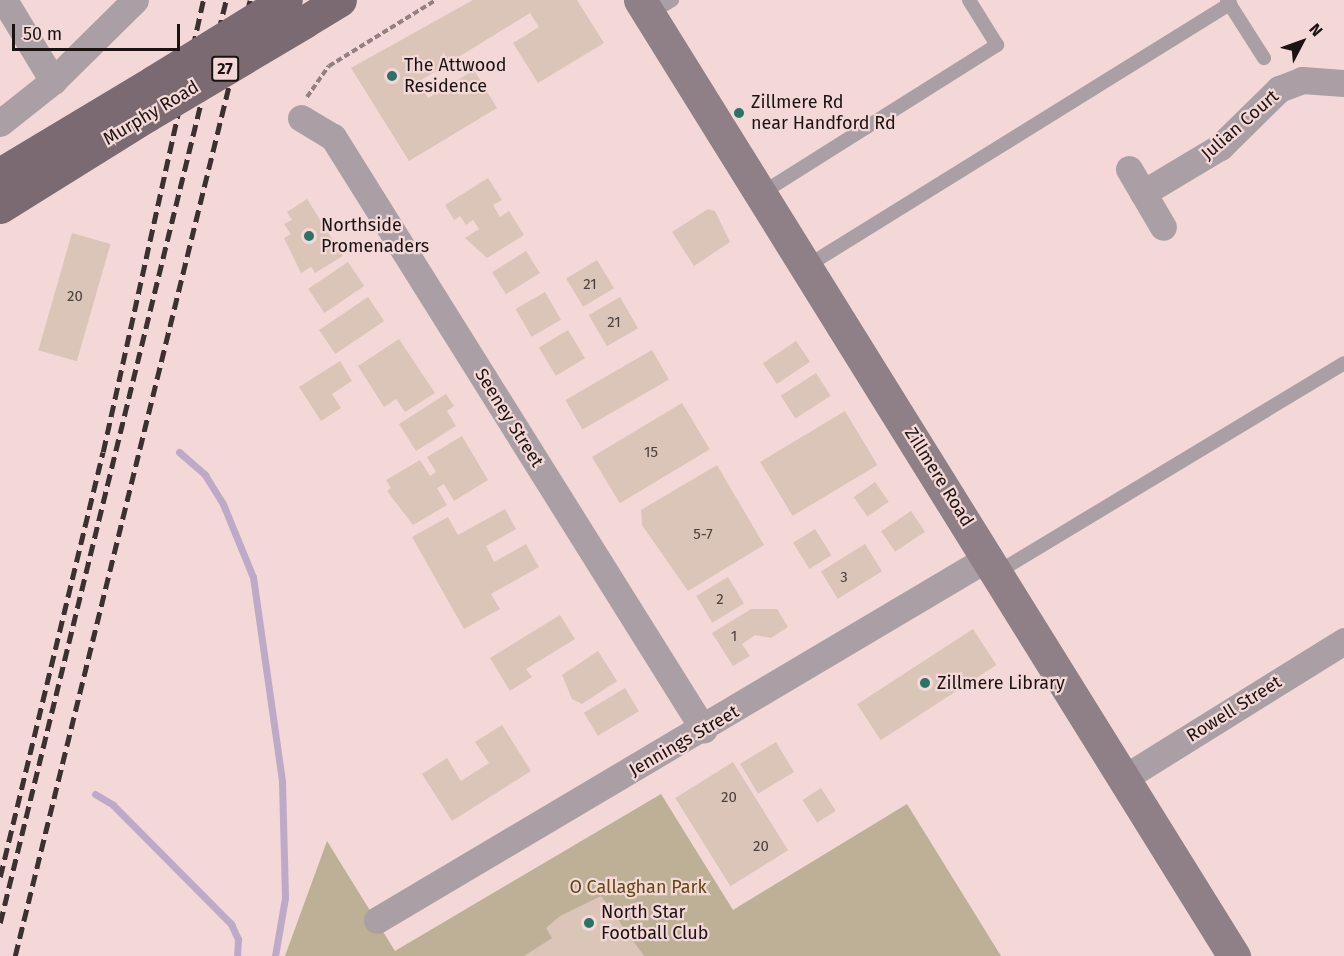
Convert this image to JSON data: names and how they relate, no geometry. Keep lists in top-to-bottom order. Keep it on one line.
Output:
{"streets":{"main road":["27","Murphy Road","Zillmere Road"],"street":["Julian Court","Seeney Street","Rowell Street","Jennings Street"]},"crossings":[["27","Murphy Road"],["Seeney Street","Jennings Street"],["Zillmere Road","Rowell Street"],["Zillmere Road","Jennings Street"]],"parks":["O Callaghan Park"],"places":["The Attwood Residence","Zillmere Rd near Handford Rd","Northside Promenaders","Zillmere Library","North Star Football Club"],"house_numbers":["21","20","21","15","5-7","3","2","1","20","20"],"scale_bar":"50 m","north":"top right"}
